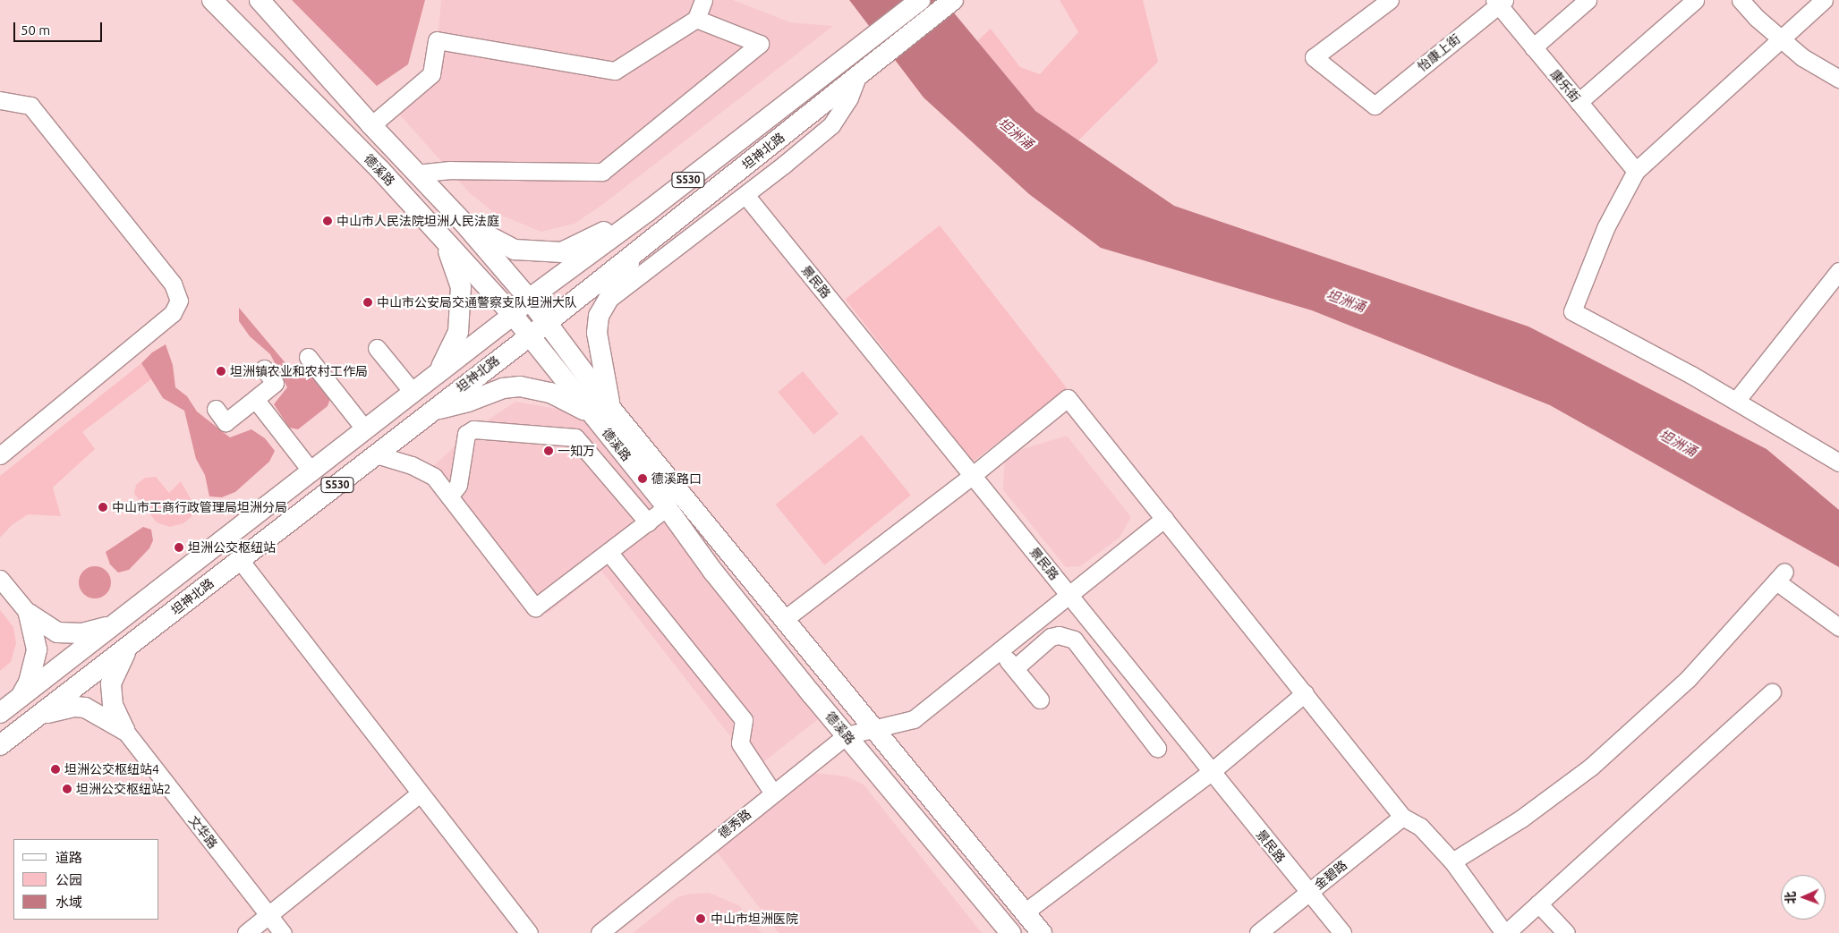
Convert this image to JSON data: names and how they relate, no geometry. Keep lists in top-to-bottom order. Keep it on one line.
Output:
{"streets":{"main road":["坦神北路","德溪路","S530"],"street":["怡康上街","康乐街","景民路","德秀路","文华路","金碧路"]},"crossings":[["怡康上街","康乐街"],["坦神北路","德溪路"],["德溪路","德秀路"],["景民路","德秀路"],["景民路","金碧路"]],"water":["坦洲涌"],"places":["中山市人民法院坦洲人民法庭","中山市公安局交通警察支队坦洲大队","坦洲镇农业和农村工作局","一知万","德溪路口","中山市工商行政管理局坦洲分局","坦洲公交枢纽站","坦洲公交枢纽站4","坦洲公交枢纽站2","中山市坦洲医院"],"legend":["道路","公园","水域"],"scale_bar":"50 m","north":"left"}
